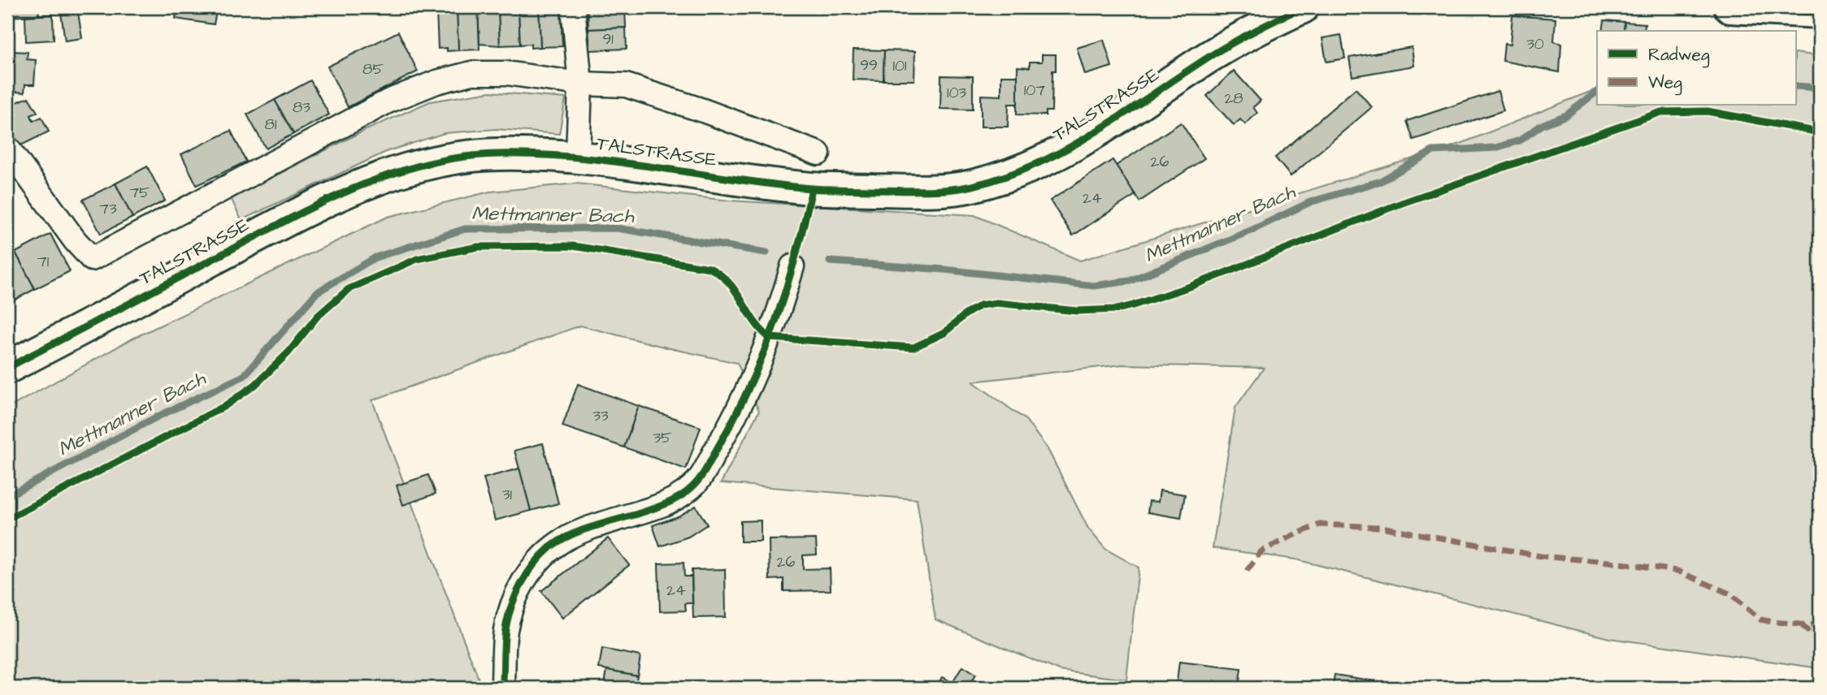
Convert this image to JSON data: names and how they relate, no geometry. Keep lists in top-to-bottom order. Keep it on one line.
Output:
{"streets":{"main road":["TALSTRASSE"]},"water":["Mettmanner Bach"],"house_numbers":["91","30","99","101","85","107","103","28","83","81","26","75","24","73","71","33","35","31","26","24"],"legend":["Radweg","Weg"]}
